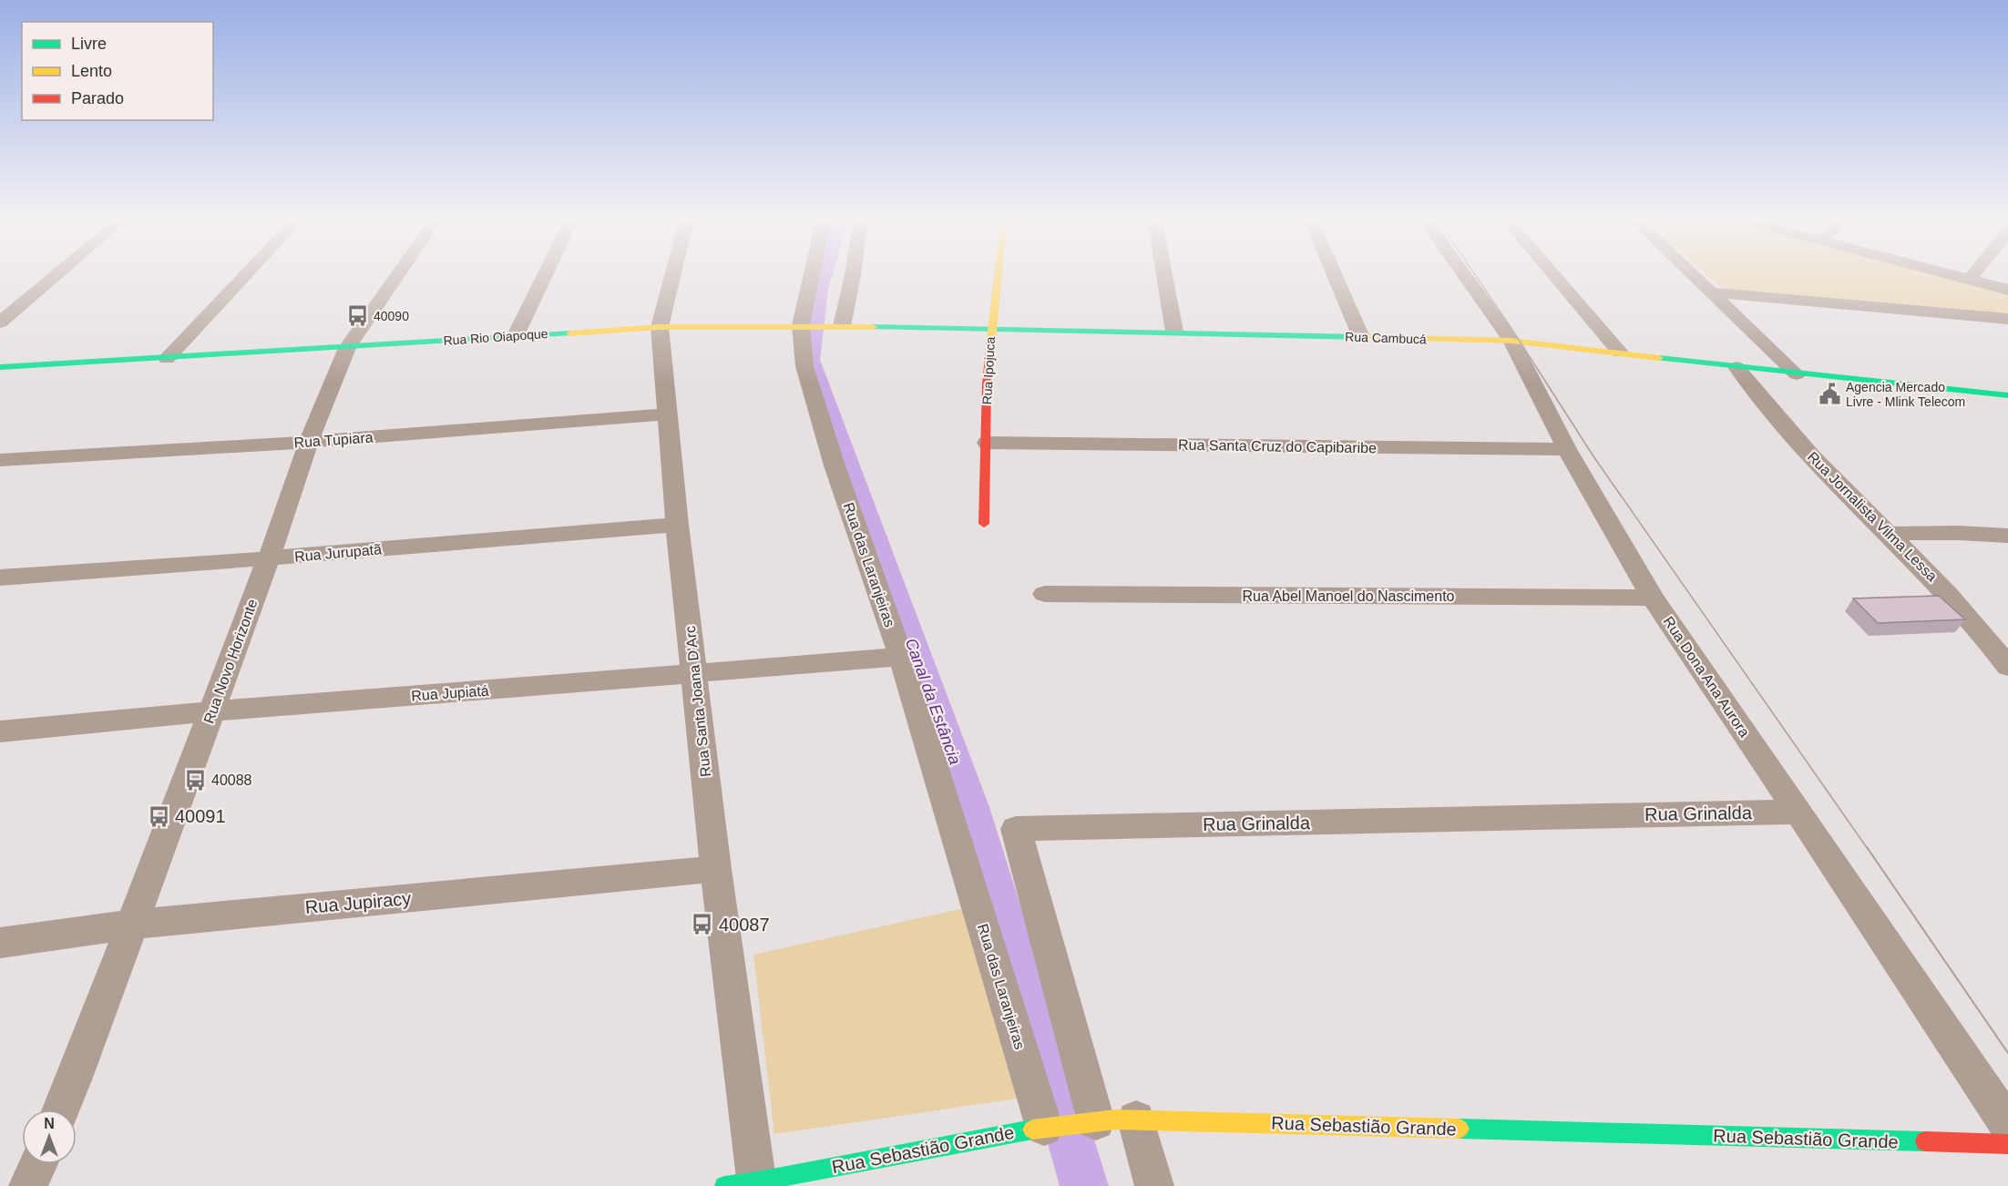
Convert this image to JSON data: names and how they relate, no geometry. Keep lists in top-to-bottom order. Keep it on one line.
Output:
{"streets":{"street":["Rua Rio Oiapoque","Rua Cambucá","Rua Ipojuca","Rua Tupiara","Rua Santa Cruz do Capibaribe","Rua Jornalista Vilma Lessa","Rua Jurupatã","Rua das Laranjeiras","Rua Abel Manoel do Nascimento","Rua Novo Horizonte","Rua Dona Ana Aurora","Rua Jupiatá","Rua Santa Joana D'Arc","Rua Grinalda","Rua Jupiracy","Rua Sebastião Grande"]},"crossings":[["Rua Rio Oiapoque","Rua Cambucá"],["Rua Rio Oiapoque","Rua Ipojuca"],["Rua Rio Oiapoque","Rua das Laranjeiras"],["Rua Rio Oiapoque","Rua Novo Horizonte"],["Rua Rio Oiapoque","Rua Santa Joana D'Arc"],["Rua Cambucá","Rua Ipojuca"],["Rua Cambucá","Rua Jornalista Vilma Lessa"],["Rua Cambucá","Rua Dona Ana Aurora"],["Rua Ipojuca","Rua Santa Cruz do Capibaribe"],["Rua Tupiara","Rua Novo Horizonte"],["Rua Tupiara","Rua Santa Joana D'Arc"],["Rua Santa Cruz do Capibaribe","Rua Dona Ana Aurora"],["Rua Jurupatã","Rua Novo Horizonte"],["Rua Jurupatã","Rua Santa Joana D'Arc"],["Rua das Laranjeiras","Rua Jupiatá"],["Rua das Laranjeiras","Rua Sebastião Grande"],["Rua Abel Manoel do Nascimento","Rua Dona Ana Aurora"],["Rua Novo Horizonte","Rua Jupiatá"],["Rua Novo Horizonte","Rua Jupiracy"],["Rua Dona Ana Aurora","Rua Grinalda"],["Rua Jupiatá","Rua Santa Joana D'Arc"],["Rua Santa Joana D'Arc","Rua Jupiracy"],["Rua Santa Joana D'Arc","Rua Sebastião Grande"],["Rua Grinalda","Rua Sebastião Grande"]],"water":["Canal da Estância"],"places":{"bus stop":["40090","40088","40091","40087"],"public building":["Agencia Mercado Livre - Mlink Telecom"]},"legend":["Livre","Lento","Parado"],"north":"top"}
